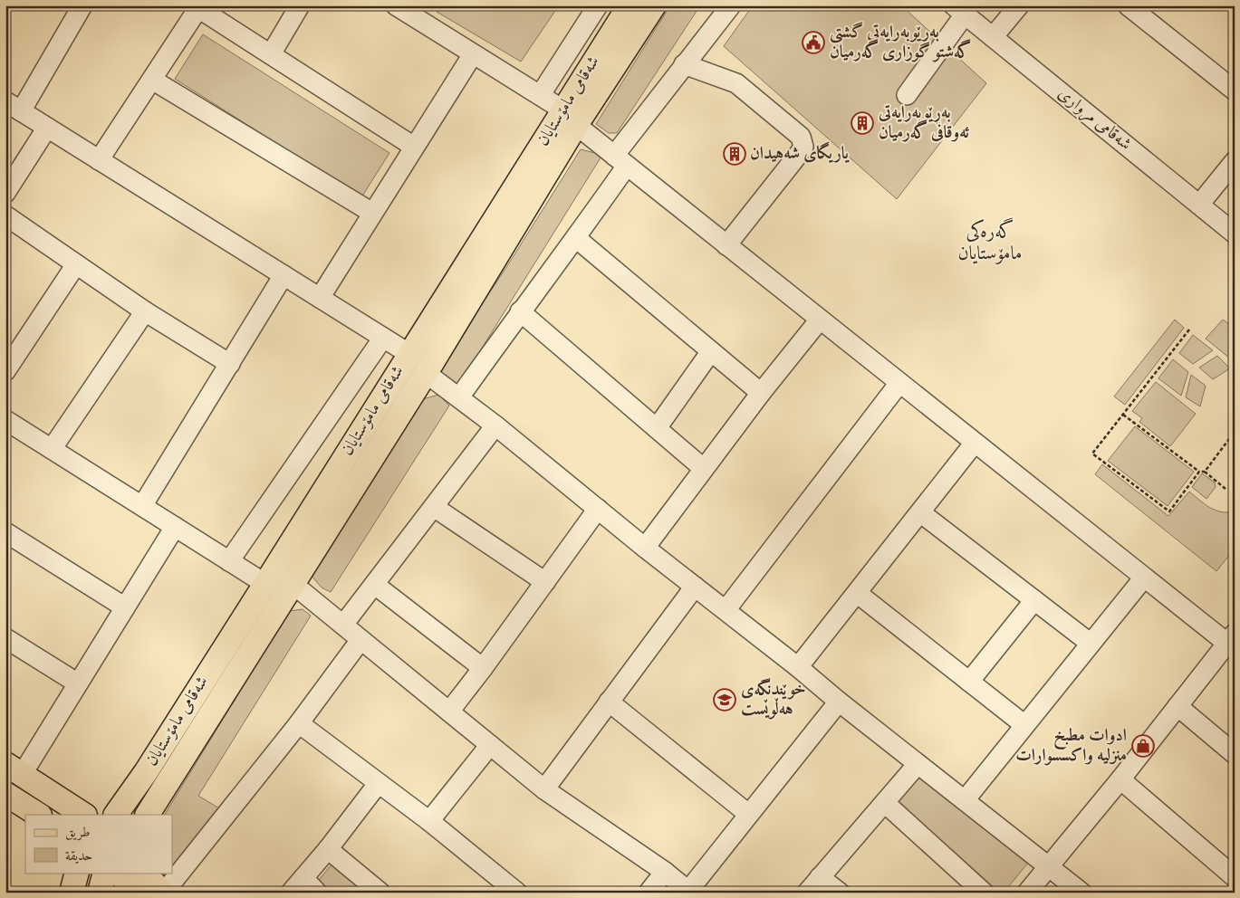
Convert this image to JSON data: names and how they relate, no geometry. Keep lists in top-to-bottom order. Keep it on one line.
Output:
{"streets":{"main road":["شەقامی مامۆستایان"],"street":["شەقامی مرواری"]},"districts":["گەرەکی مامۆستایان"],"places":{"public building":["بەڕێوبەرایەتی گشتی گەشتو گوزاری گەرمیان"],"building":["بەڕێوبەرایەتی ئەوقافی گەرمیان","یاریگای شەهیدان"],"school or university":["خوێندنگەی هەڵوێست"],"shop":["ادوات مطبخ منزليه واكسسوارات"]},"legend":["طريق","حديقة"]}
